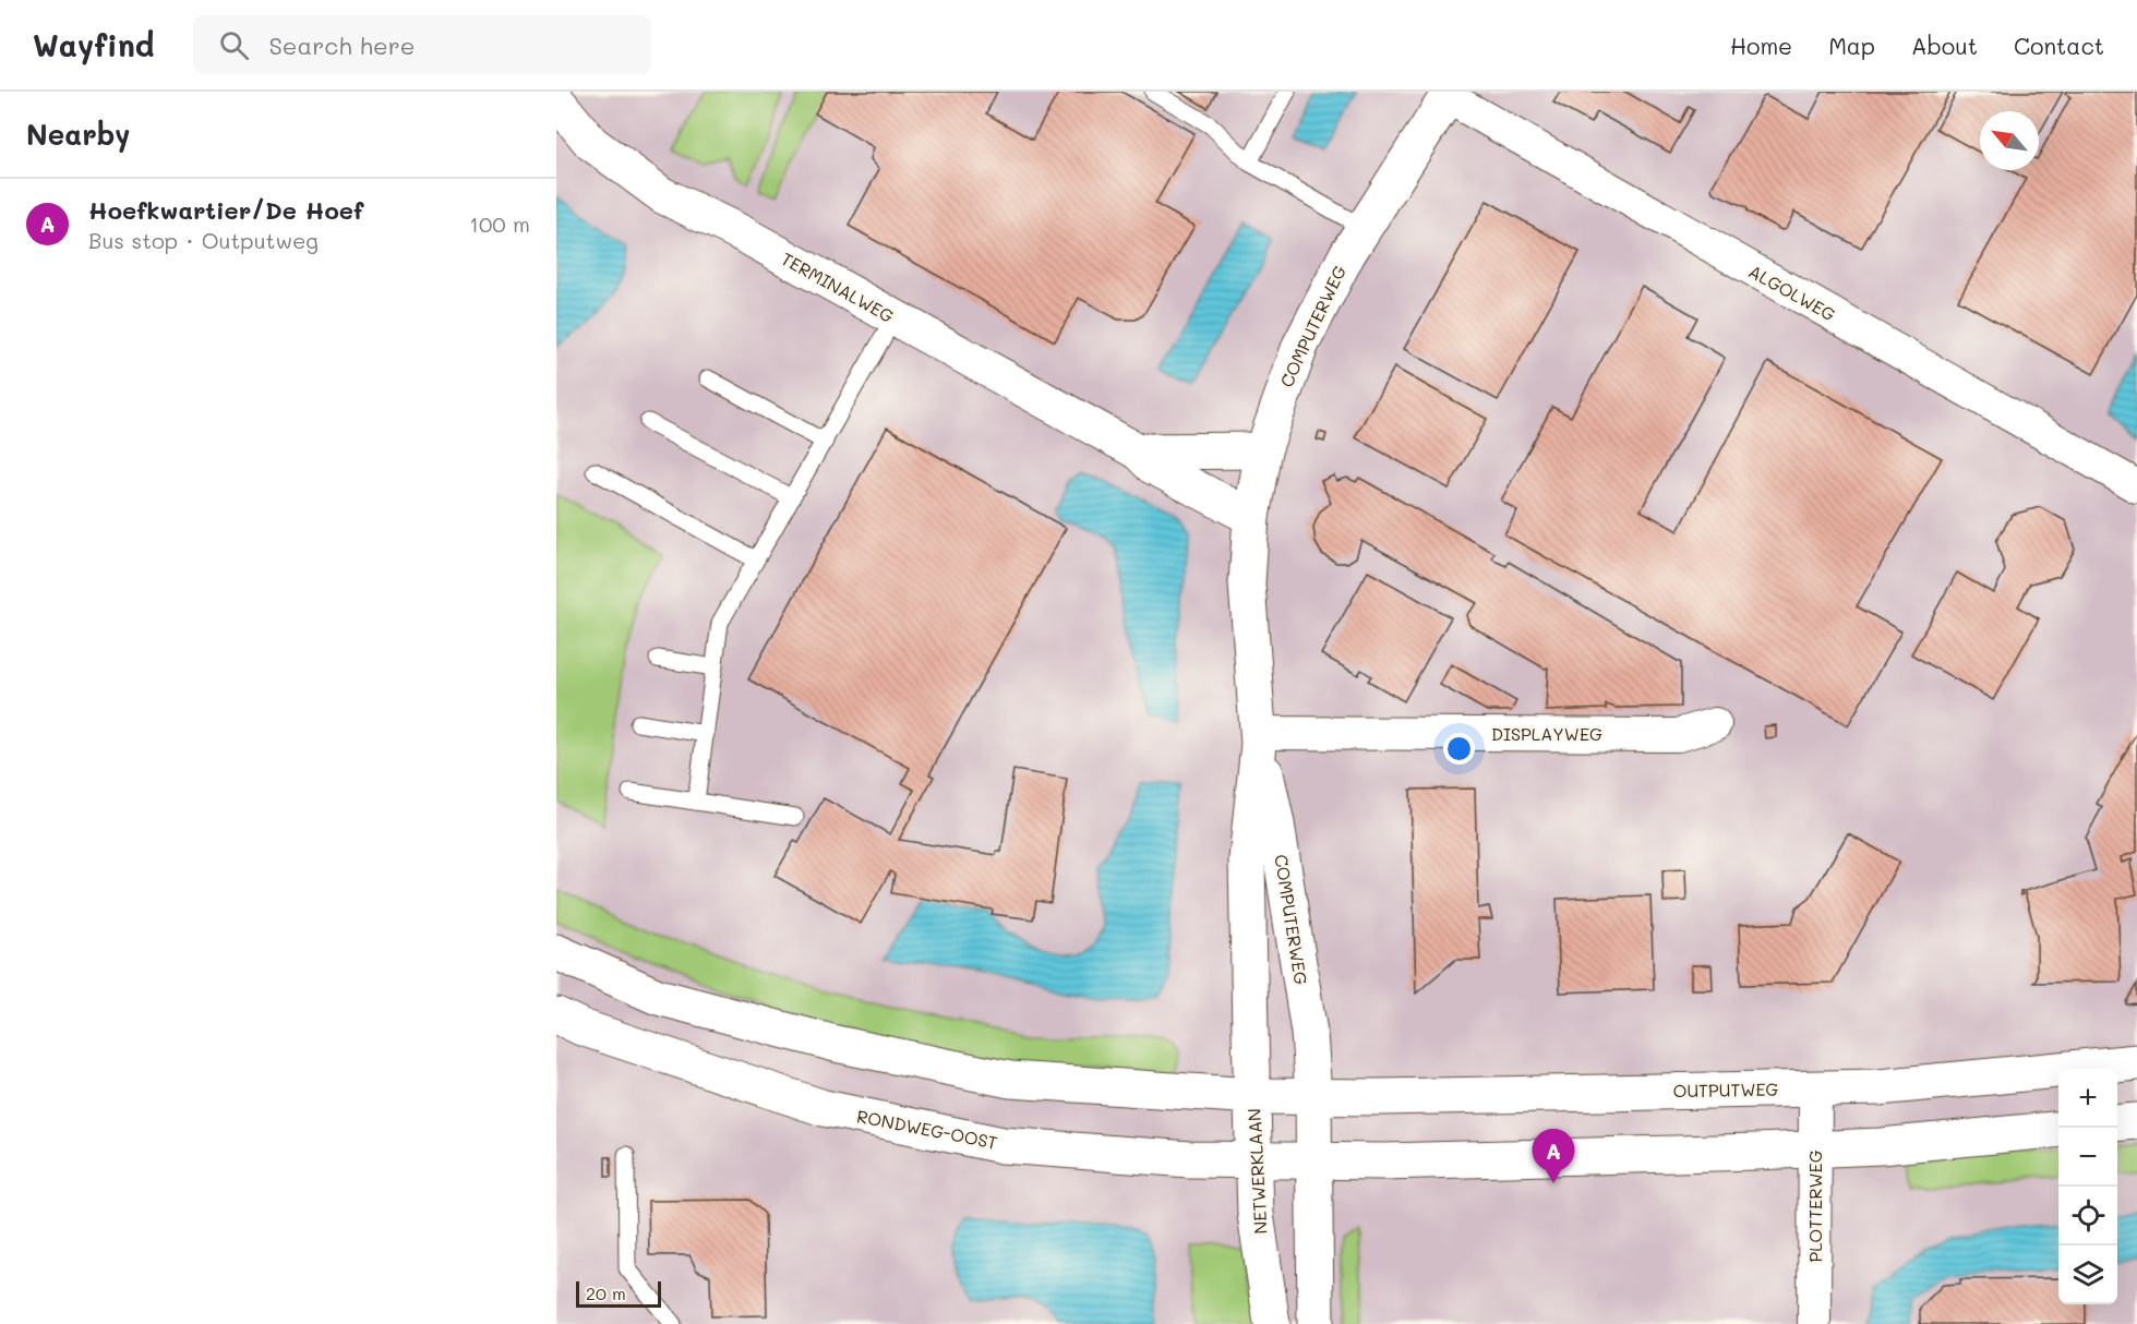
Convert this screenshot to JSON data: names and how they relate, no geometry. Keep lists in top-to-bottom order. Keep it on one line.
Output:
{"streets":{"main road":["TERMINALWEG","COMPUTERWEG","OUTPUTWEG","RONDWEG-OOST","NETWERKLAAN"],"street":["ALGOLWEG","DISPLAYWEG","PLOTTERWEG"]},"crossings":[["TERMINALWEG","COMPUTERWEG"],["ALGOLWEG","COMPUTERWEG"],["COMPUTERWEG","DISPLAYWEG"],["COMPUTERWEG","OUTPUTWEG"],["COMPUTERWEG","NETWERKLAAN"],["OUTPUTWEG","PLOTTERWEG"],["RONDWEG-OOST","NETWERKLAAN"]],"scale_bar":"20 m","north":"top left","page":{"header":"Wayfind","search":"Search here","nav":["Home","Map","About","Contact"],"heading":"Nearby","list":[{"mark":"A","name":"Hoefkwartier/De Hoef","note":"Bus stop · Outputweg","value":"100 m"}],"map_buttons":["+","−"],"pins":"A","scale":"20 m"}}
